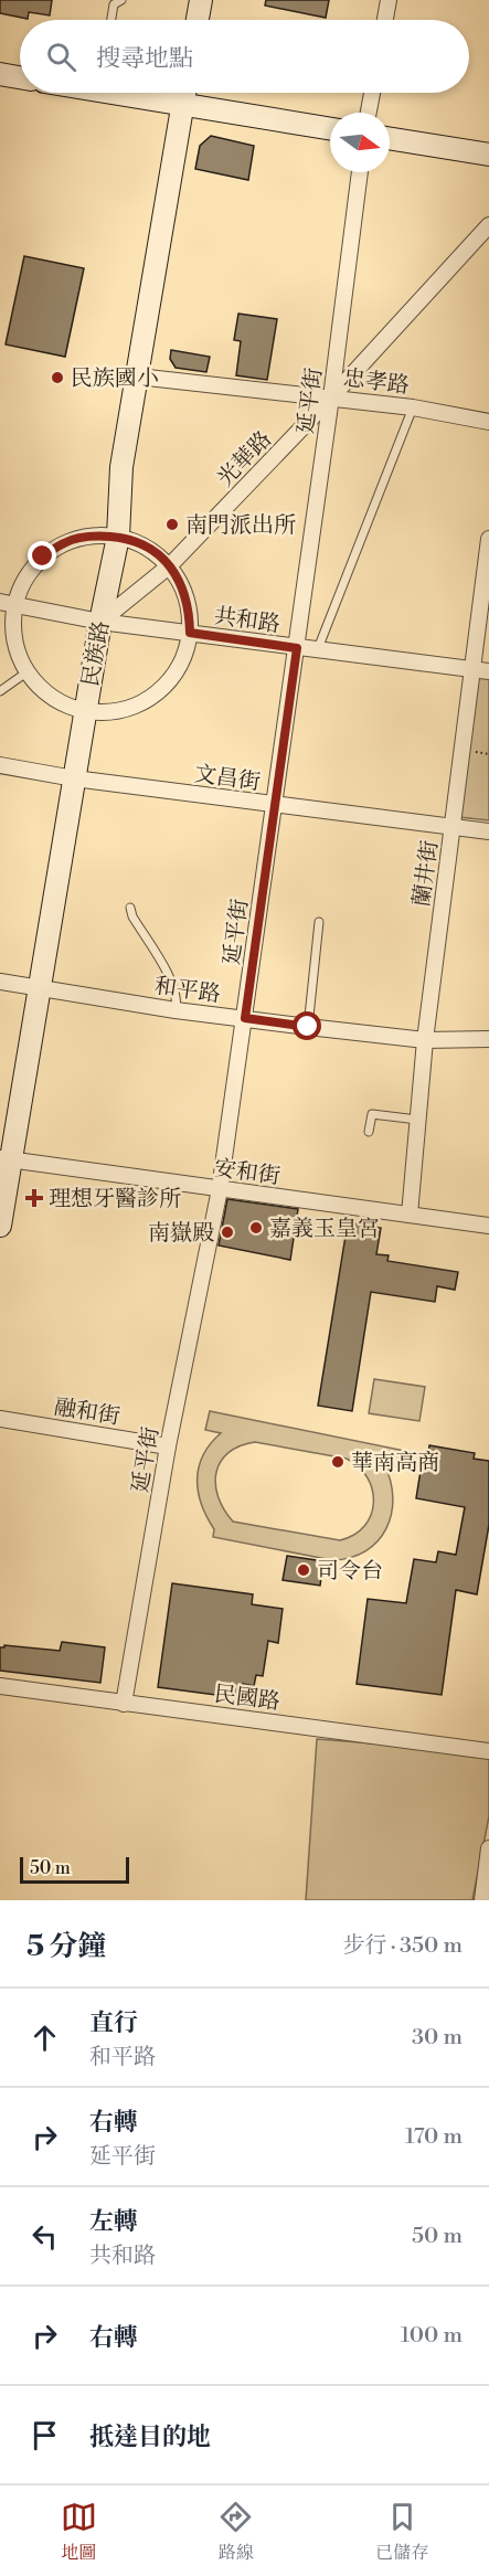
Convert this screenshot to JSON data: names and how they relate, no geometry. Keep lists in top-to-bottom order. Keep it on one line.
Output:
{"streets":{"main road":["民族路"],"street":["忠孝路","延平街","光華路","共和路","文昌街","蘭井街","和平路","安和街","融和街","民國路"]},"crossings":[["忠孝路","延平街"],["忠孝路","光華路"],["忠孝路","民族路"],["延平街","光華路"],["延平街","共和路"],["延平街","文昌街"],["延平街","和平路"],["延平街","安和街"],["延平街","融和街"],["延平街","民國路"],["光華路","共和路"],["光華路","民族路"],["共和路","民族路"],["共和路","蘭井街"],["民族路","文昌街"],["民族路","和平路"],["民族路","安和街"],["文昌街","蘭井街"],["蘭井街","和平路"],["蘭井街","安和街"]],"places":{"other":["民族國小","南門派出所","嘉義玉皇宮","南嶽殿","華南高商","司令台"],"health":["理想牙醫診所"]},"scale_bar":"50 m","north":"right","page":{"search":"搜尋地點","scale":"50 m","heading":["5 分鐘","步行 · 350 m"],"list":[["直行","和平路","30 m"],["右轉","延平街","170 m"],["左轉","共和路","50 m"],["右轉","100 m"],"抵達目的地"],"nav":["地圖","路線","已儲存"]}}
